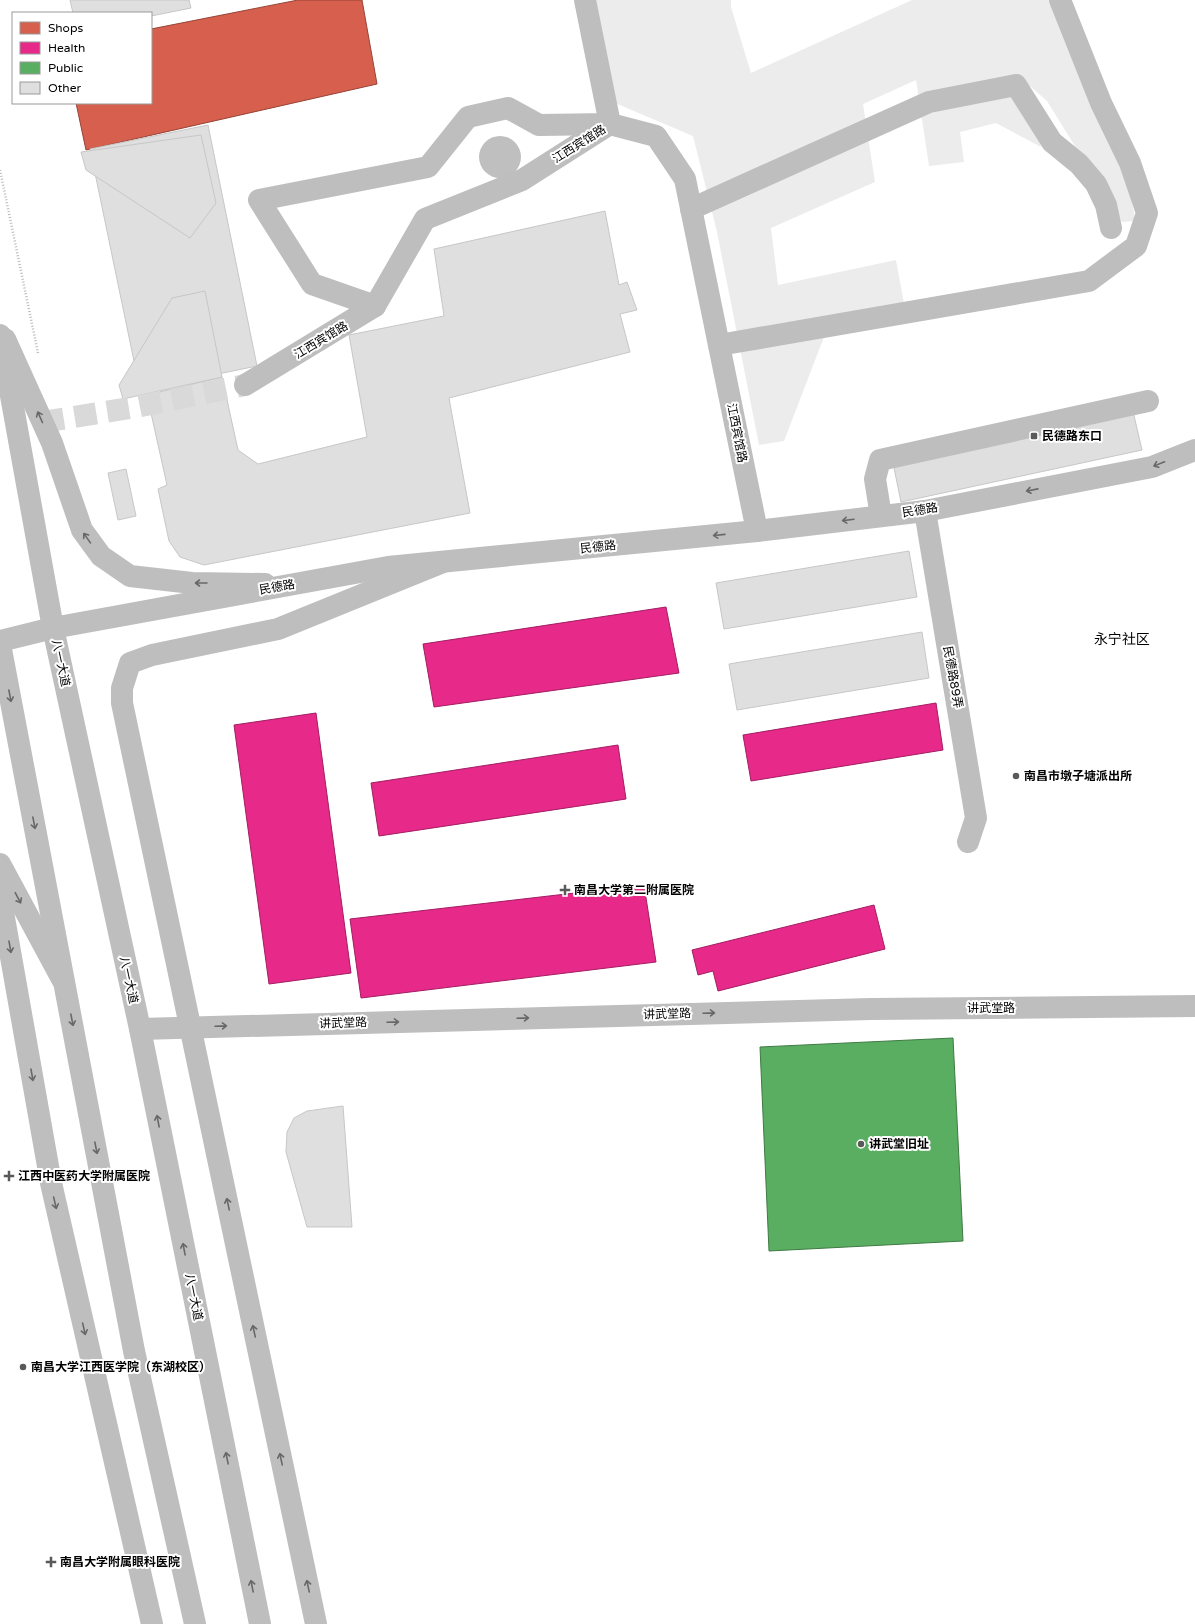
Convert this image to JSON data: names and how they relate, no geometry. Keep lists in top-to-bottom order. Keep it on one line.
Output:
{"streets":{"main road":["江西宾馆路","民德路","八一大道","民德路89弄","讲武堂路"]},"crossings":[["江西宾馆路","民德路"],["民德路","八一大道"],["民德路","民德路89弄"],["八一大道","讲武堂路"]],"one_way":["民德路","讲武堂路"],"districts":["永宁社区"],"places":{"transit":["民德路东口"],"other":["南昌市墩子塘派出所","讲武堂旧址","南昌大学江西医学院（东湖校区）"],"health":["南昌大学第二附属医院","江西中医药大学附属医院","南昌大学附属眼科医院"]},"legend":["Shops","Health","Public","Other"]}
